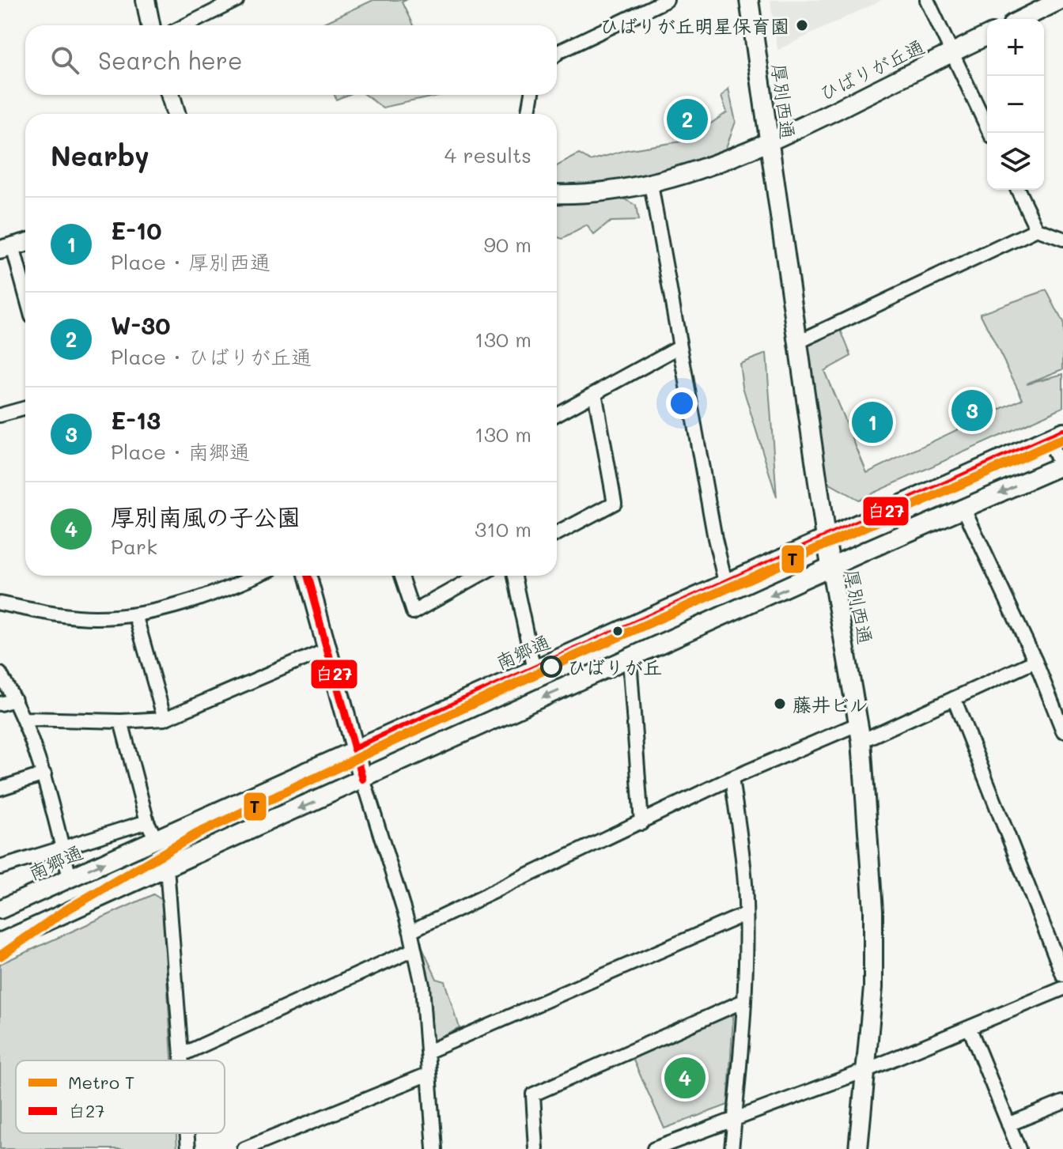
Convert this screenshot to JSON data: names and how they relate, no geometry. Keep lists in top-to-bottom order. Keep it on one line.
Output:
{"streets":{"street":["ひばりが丘通","厚別西通","南郷通"]},"crossings":[["ひばりが丘通","厚別西通"],["厚別西通","南郷通"]],"places":["ひばりが丘明星保育園","ひばりが丘","藤井ビル"],"lines":["transit line 白27","metro line T"],"legend":["Metro T","白27"],"page":{"map_buttons":["+","−"],"search":"Search here","pins":["2","3","1","4"],"heading":["Nearby","4 results"],"list":[{"mark":"1","name":"E-10","note":"Place · 厚別西通","value":"90 m"},{"mark":"2","name":"W-30","note":"Place · ひばりが丘通","value":"130 m"},{"mark":"3","name":"E-13","note":"Place · 南郷通","value":"130 m"},{"mark":"4","name":"厚別南風の子公園","note":"Park","value":"310 m"}]}}
